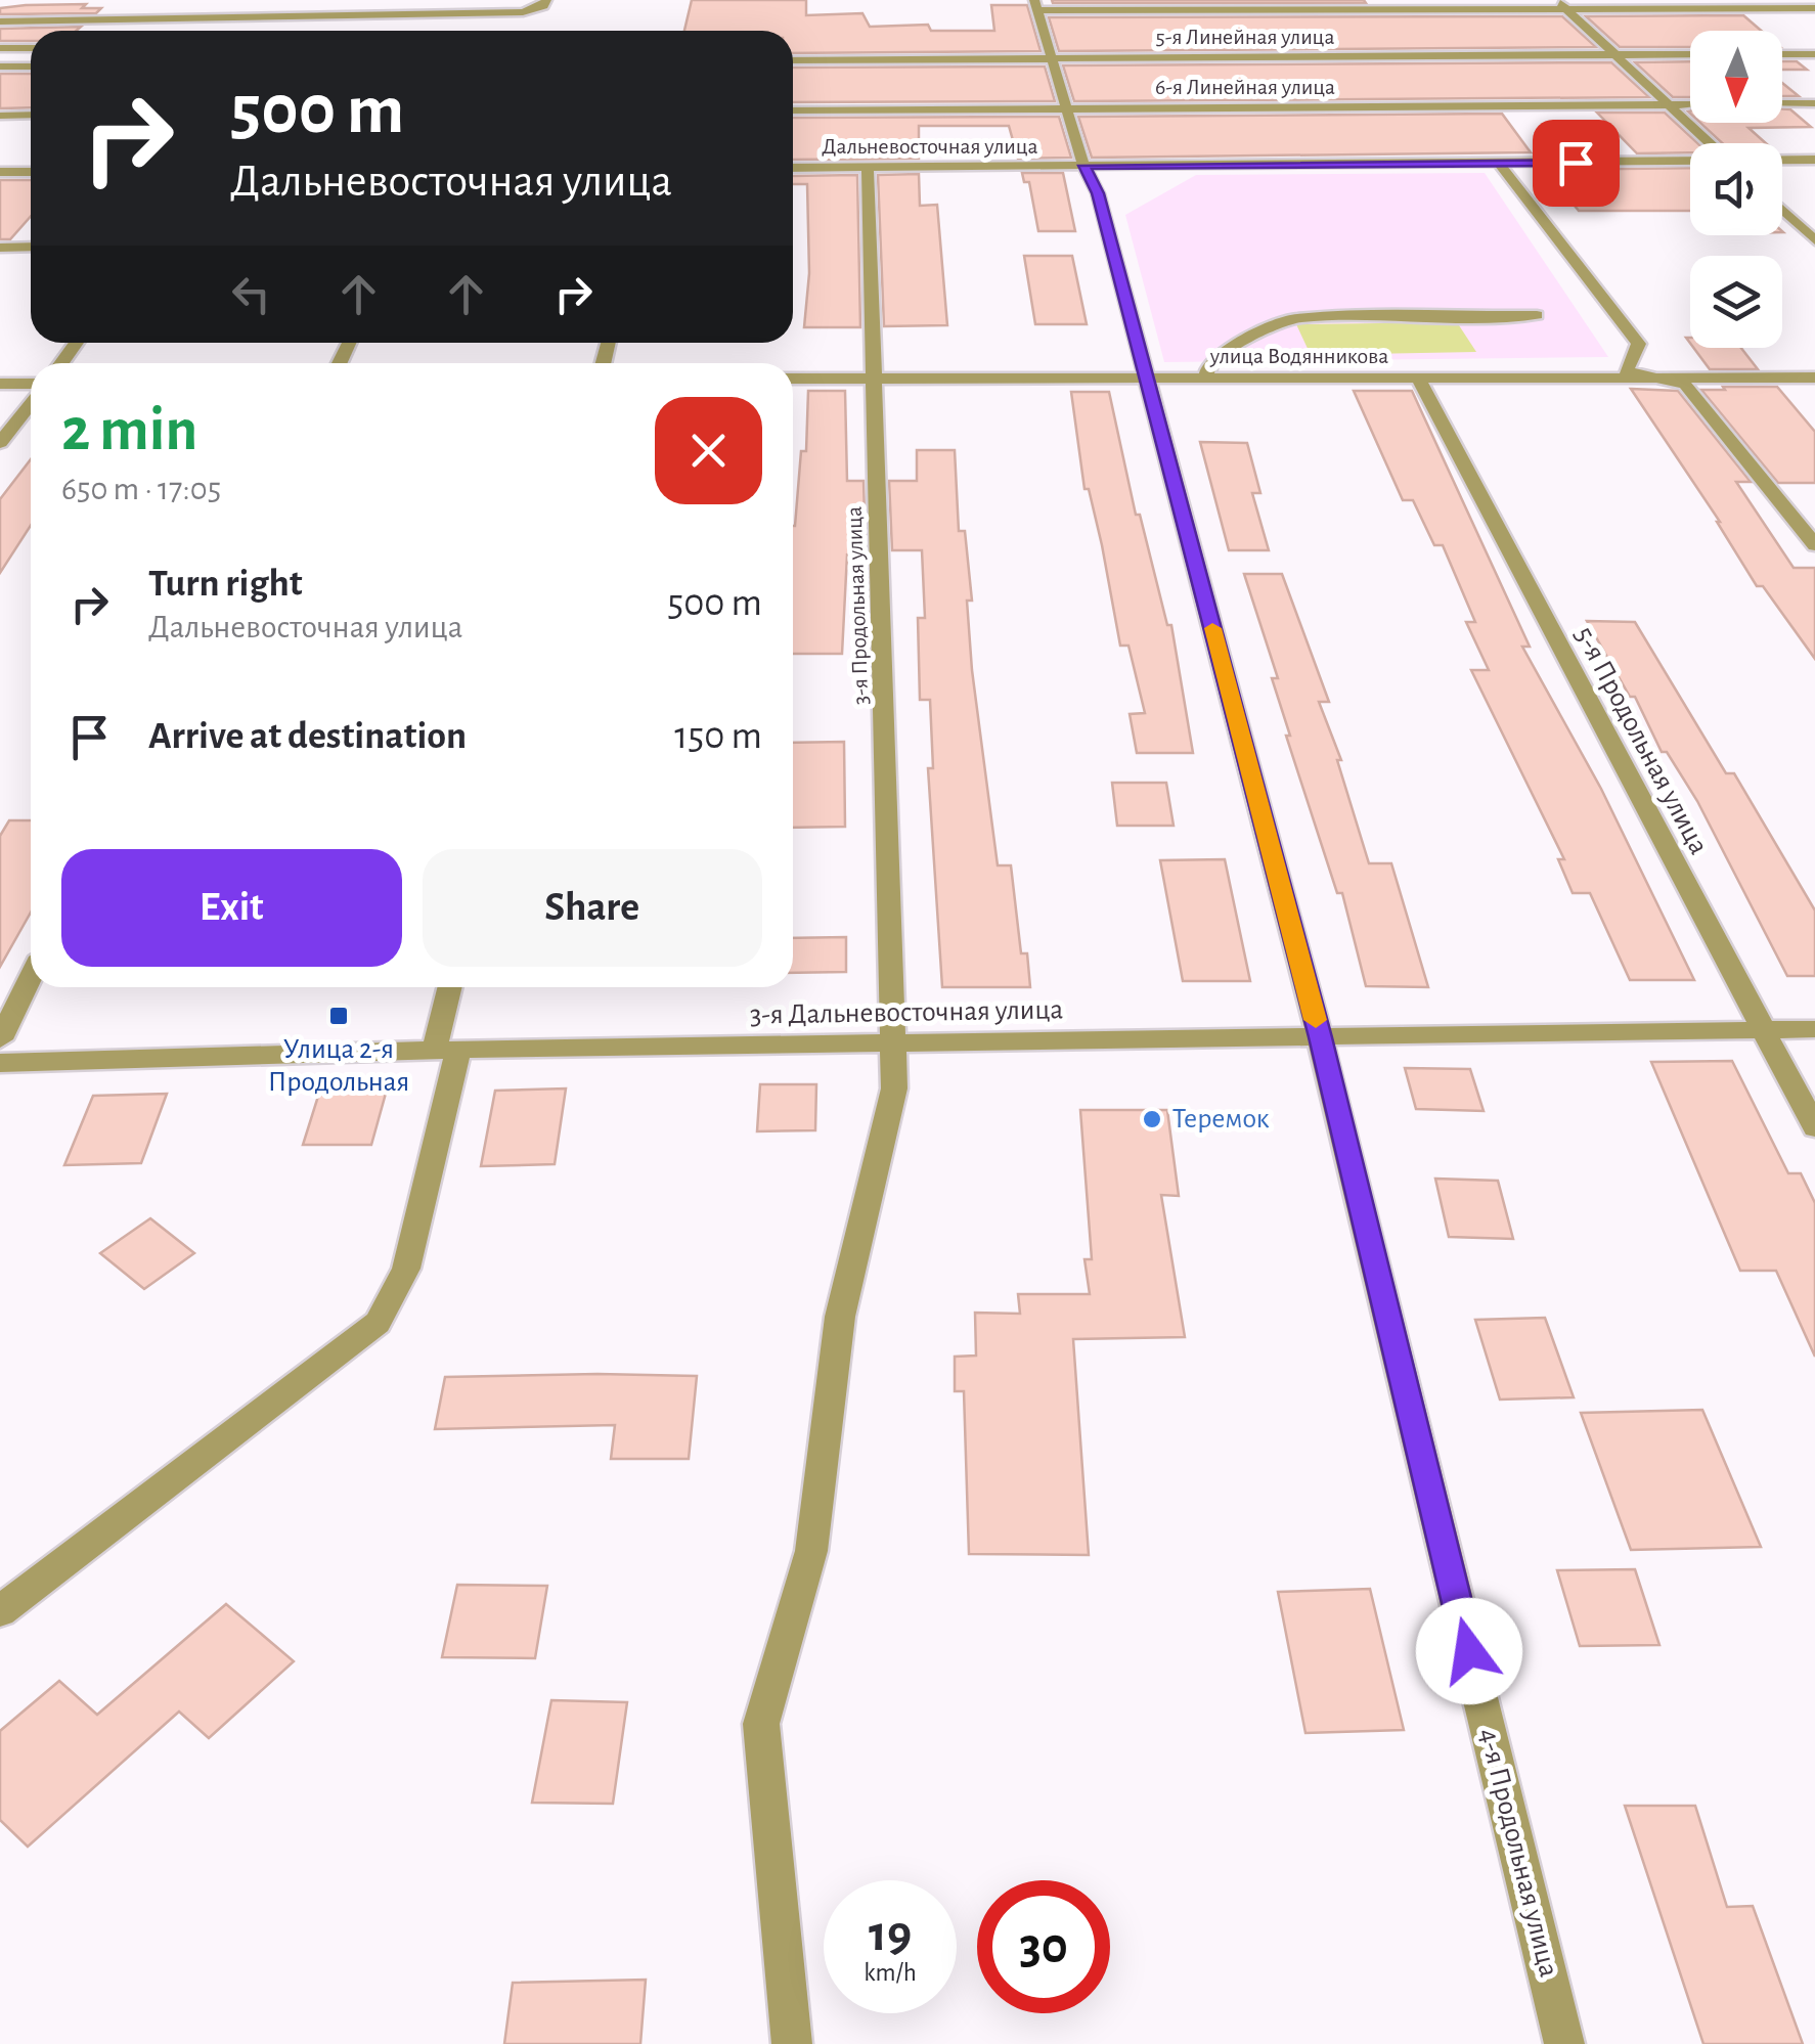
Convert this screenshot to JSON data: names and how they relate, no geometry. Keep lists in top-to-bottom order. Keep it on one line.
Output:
{"streets":{"street":["5-я Линейная улица","6-я Линейная улица","Дальневосточная улица","улица Водянникова","3-я Продольная улица","5-я Продольная улица","3-я Дальневосточная улица","4-я Продольная улица"]},"crossings":[["5-я Линейная улица","4-я Продольная улица"],["6-я Линейная улица","4-я Продольная улица"],["Дальневосточная улица","3-я Продольная улица"],["Дальневосточная улица","4-я Продольная улица"],["улица Водянникова","3-я Продольная улица"],["улица Водянникова","5-я Продольная улица"],["улица Водянникова","4-я Продольная улица"],["3-я Продольная улица","3-я Дальневосточная улица"],["5-я Продольная улица","3-я Дальневосточная улица"],["3-я Дальневосточная улица","4-я Продольная улица"]],"places":{"transit":["Улица 2-я Продольная"],"other":["Теремок"]},"north":"bottom","page":{"turn":["500 m","Дальневосточная улица"],"heading":["2 min","650 m · 17:05"],"list":[{"name":"Turn right","note":"Дальневосточная улица","value":"500 m"},{"name":"Arrive at destination","value":"150 m"}],"buttons":["Exit","Share"],"speed":"19 km/h","limit":"30"}}
